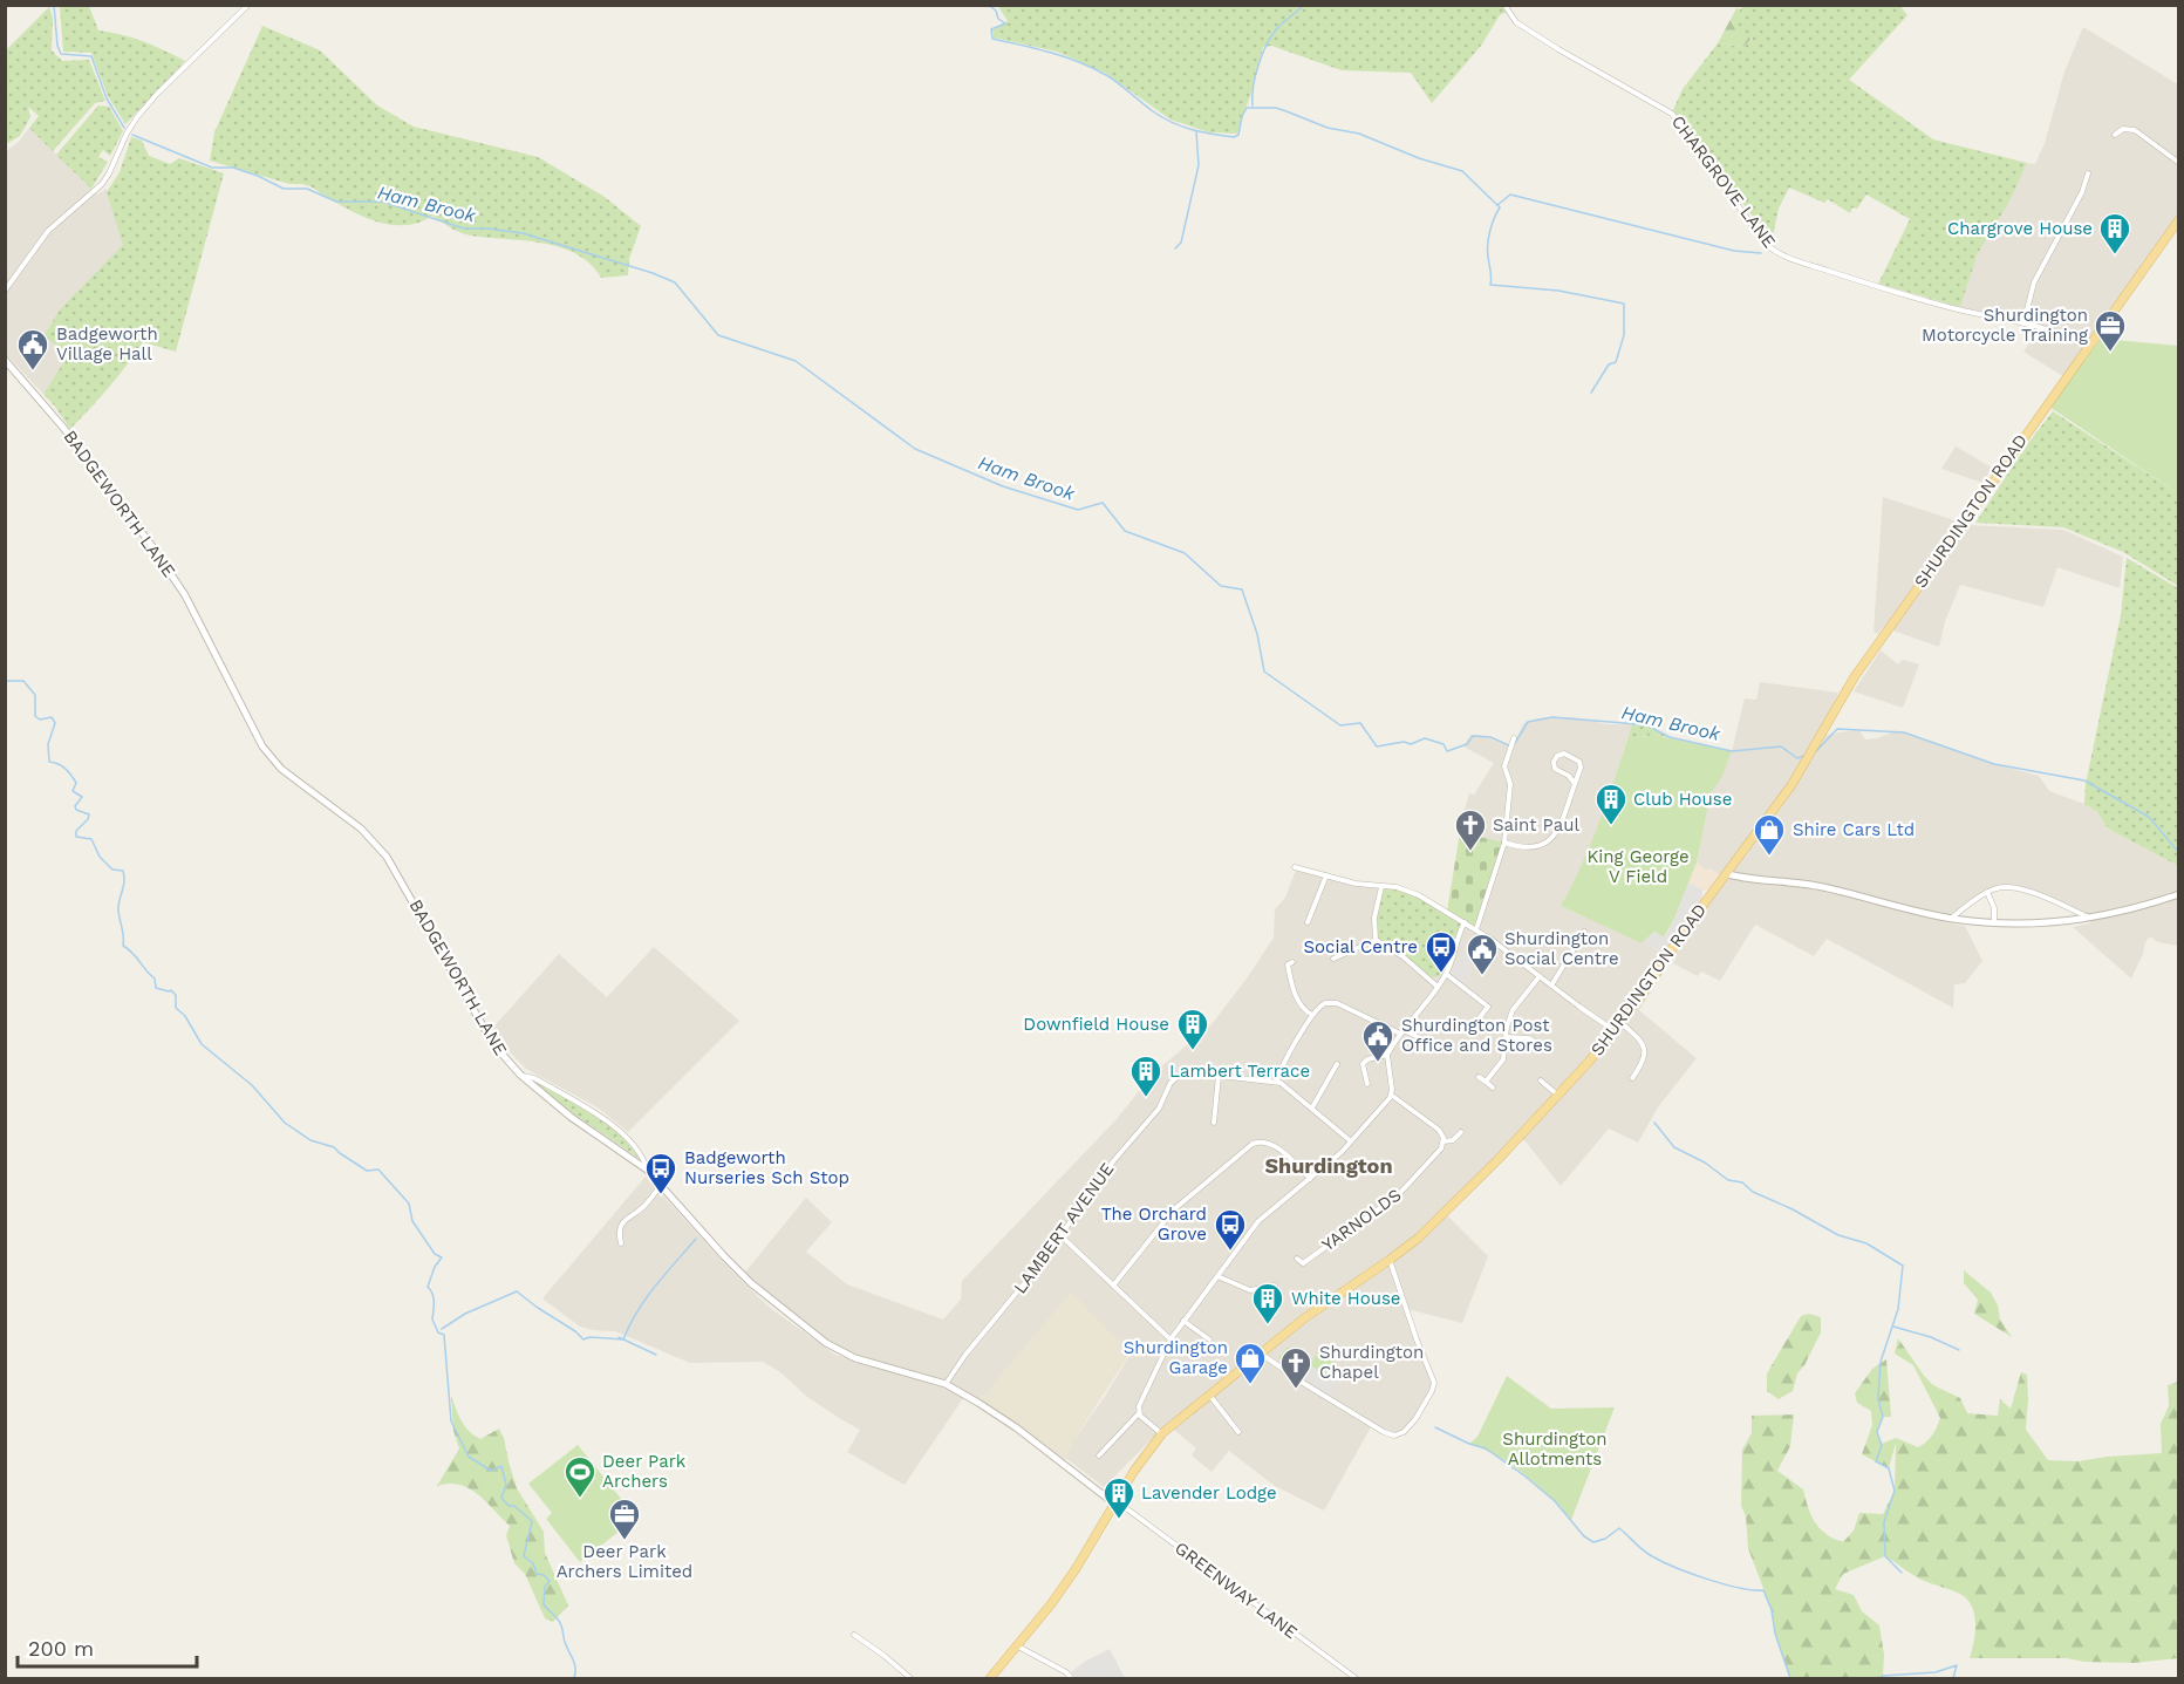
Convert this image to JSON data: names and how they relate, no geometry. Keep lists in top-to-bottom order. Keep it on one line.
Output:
{"streets":{"main road":["SHURDINGTON ROAD"],"street":["CHARGROVE LANE","BADGEWORTH LANE","YARNOLDS","LAMBERT AVENUE","GREENWAY LANE"]},"crossings":[["CHARGROVE LANE","SHURDINGTON ROAD"],["BADGEWORTH LANE","SHURDINGTON ROAD"],["BADGEWORTH LANE","LAMBERT AVENUE"],["BADGEWORTH LANE","GREENWAY LANE"],["SHURDINGTON ROAD","GREENWAY LANE"]],"districts":["Shurdington"],"water":["Ham Brook"],"parks":["King George V Field","Shurdington Allotments"],"places":{"building":["Chargrove House","Club House","Downfield House","Lambert Terrace","White House","Lavender Lodge"],"office":["Shurdington Motorcycle Training","Deer Park Archers Limited"],"public building":["Badgeworth Village Hall","Shurdington Social Centre","Shurdington Post Office and Stores"],"church":["Saint Paul","Shurdington Chapel"],"shop":["Shire Cars Ltd","Shurdington Garage"],"bus stop":["Social Centre","Badgeworth Nurseries Sch Stop","The Orchard Grove"],"sports":["Deer Park Archers"]},"scale_bar":"200 m"}
